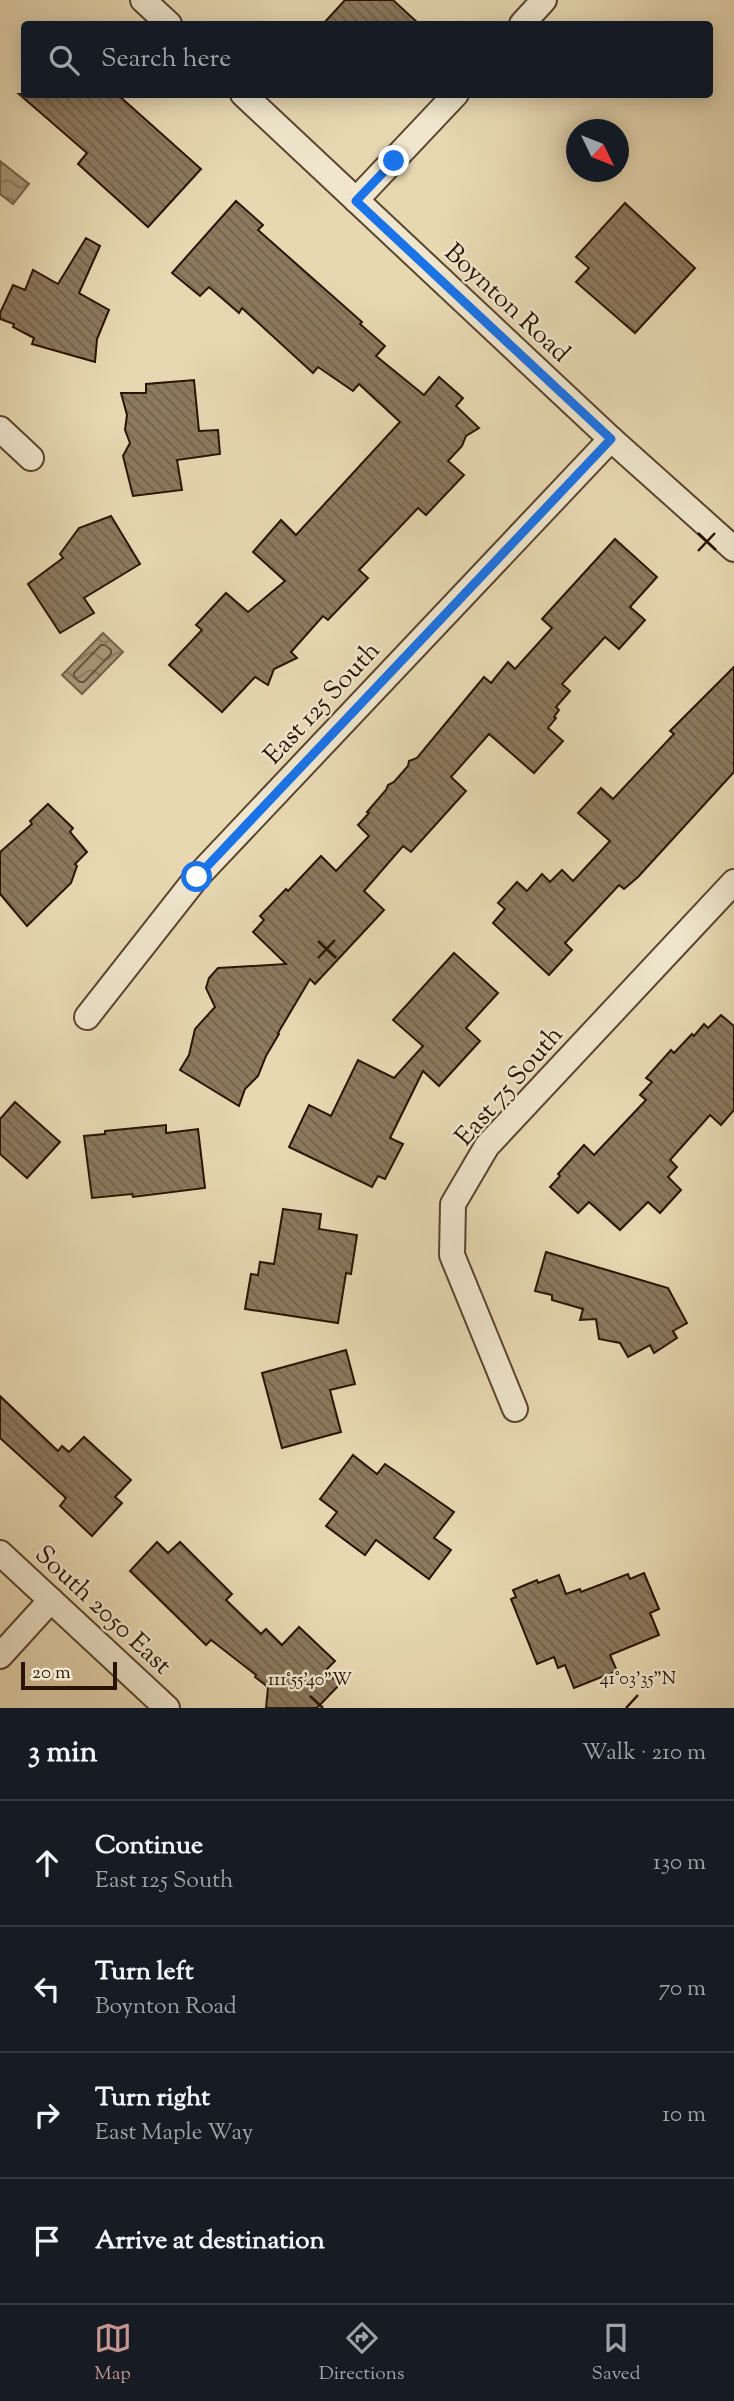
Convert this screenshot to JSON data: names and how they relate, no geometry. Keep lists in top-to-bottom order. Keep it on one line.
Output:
{"streets":{"street":["Boynton Road","East 125 South","East 75 South","South 2050 East"]},"crossings":[["Boynton Road","East 125 South"]],"scale_bar":"20 m","north":"bottom right","page":{"search":"Search here","scale":"20 m","heading":["3 min","Walk · 210 m"],"list":[["Continue","East 125 South","130 m"],["Turn left","Boynton Road","70 m"],["Turn right","East Maple Way","10 m"],"Arrive at destination"],"nav":["Map","Directions","Saved"]},"coordinates":["41°03'35\"N","111°55'40\"W"]}
